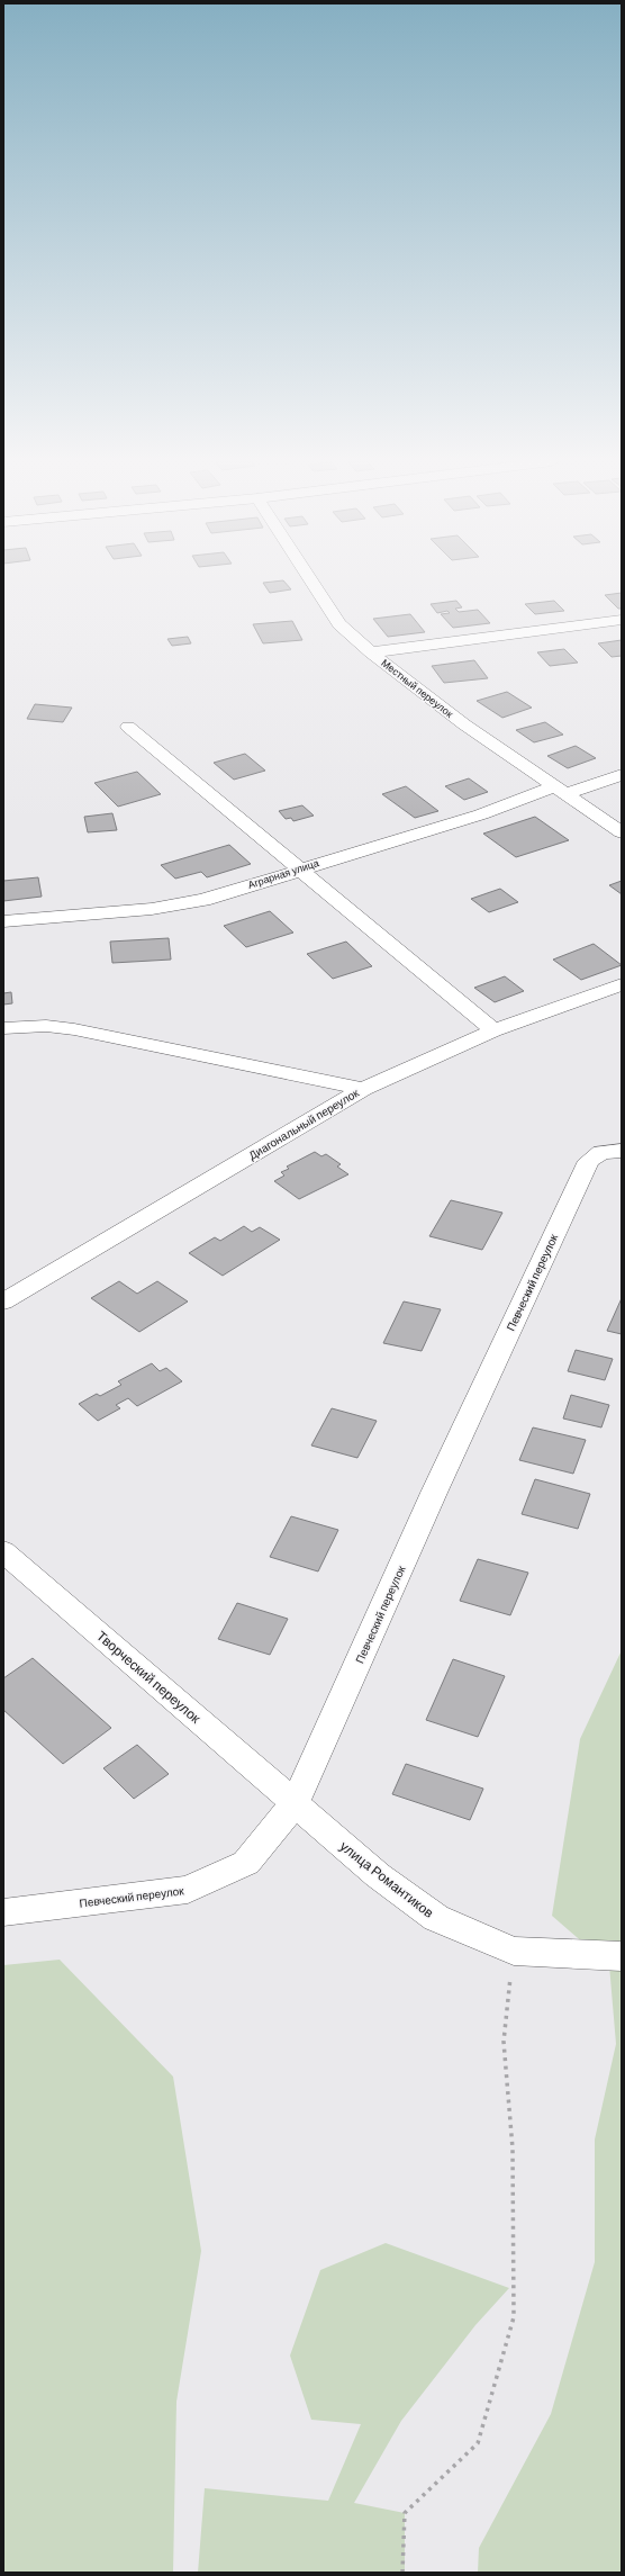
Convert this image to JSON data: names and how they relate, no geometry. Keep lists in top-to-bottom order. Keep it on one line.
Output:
{"streets":{"street":["Местный переулок","Аграрная улица","Диагональный переулок","Певческий переулок","Творческий переулок","улица Романтиков"]},"crossings":[["Местный переулок","Аграрная улица"],["Певческий переулок","Творческий переулок"],["Певческий переулок","улица Романтиков"],["Творческий переулок","улица Романтиков"]]}
